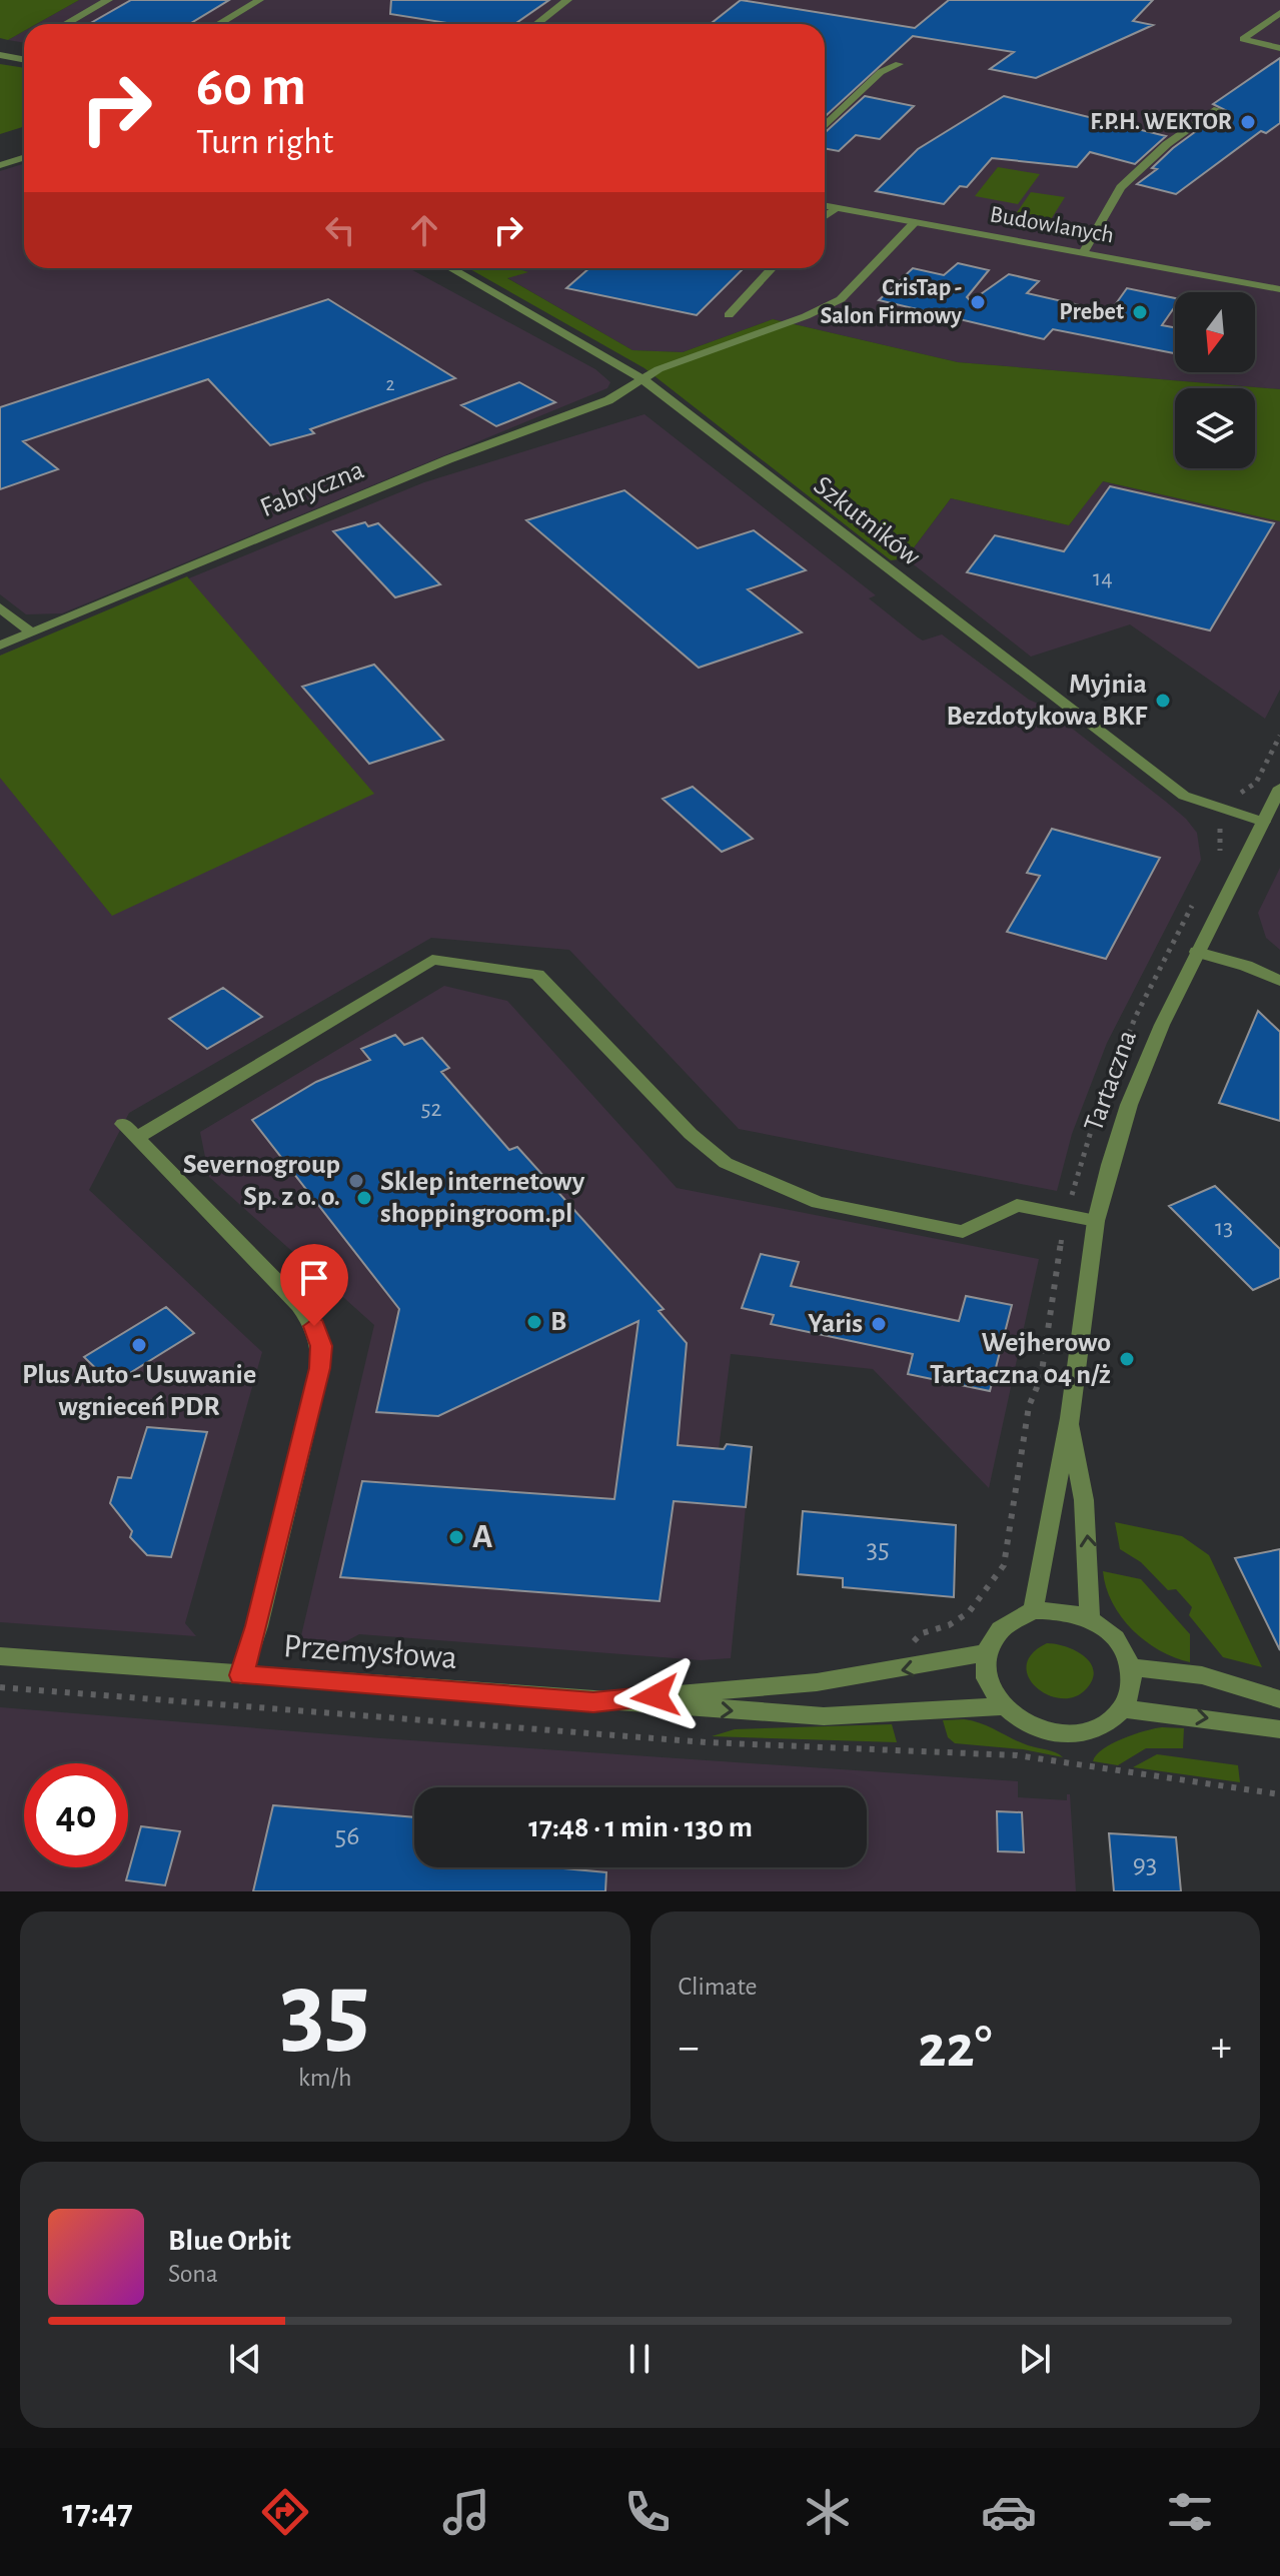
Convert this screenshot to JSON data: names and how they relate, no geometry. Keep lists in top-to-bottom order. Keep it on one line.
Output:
{"streets":{"street":["Budowlanych","Fabryczna","Szkutników","Tartaczna","Przemysłowa"]},"crossings":[["Budowlanych","Fabryczna"],["Fabryczna","Szkutników"],["Szkutników","Tartaczna"],["Tartaczna","Przemysłowa"]],"places":["F.P.H. WEKTOR","CrisTap - Salon Firmowy","Prebet","Myjnia Bezdotykowa BKF","Severnogroup Sp. z o. o.","Sklep internetowy shoppingroom.pl","B","Yaris","Plus Auto - Usuwanie wgnieceń PDR","Wejherowo Tartaczna 04 n/ż","A"],"house_numbers":["2","14","52","13","35","56","93"],"north":"bottom","page":{"turn":["60 m","Turn right"],"limit":"40","trip":"17:48 · 1 min · 130 m","tile":[["35","km/h"],"Climate"],"heat":["−","22°","+"],"song":["Blue Orbit","Sona"],"tabs":"17:47"}}
